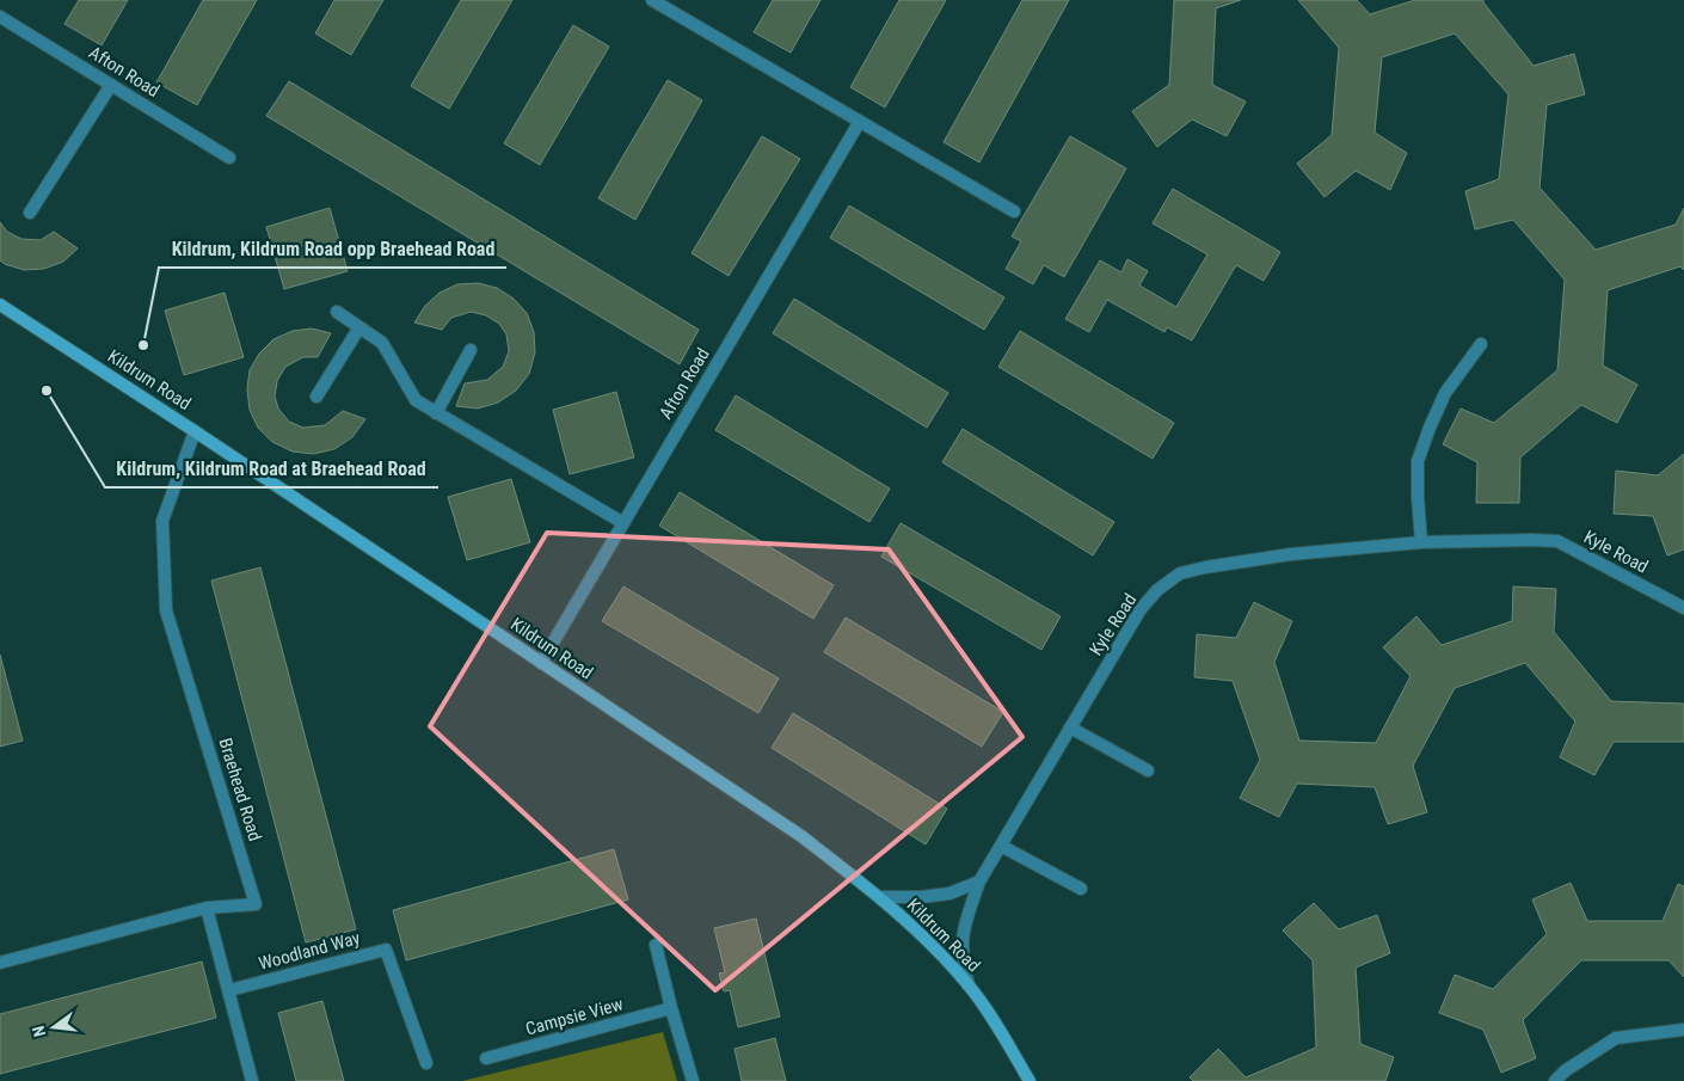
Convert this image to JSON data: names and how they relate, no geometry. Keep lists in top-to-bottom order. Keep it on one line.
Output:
{"streets":{"street":["Afton Road","Kildrum Road","Kyle Road","Braehead Road","Woodland Way","Campsie View"]},"crossings":[["Afton Road","Kildrum Road"],["Kildrum Road","Kyle Road"],["Kildrum Road","Braehead Road"]],"places":["Kildrum, Kildrum Road opp Braehead Road","Kildrum, Kildrum Road at Braehead Road"],"north":"left"}
